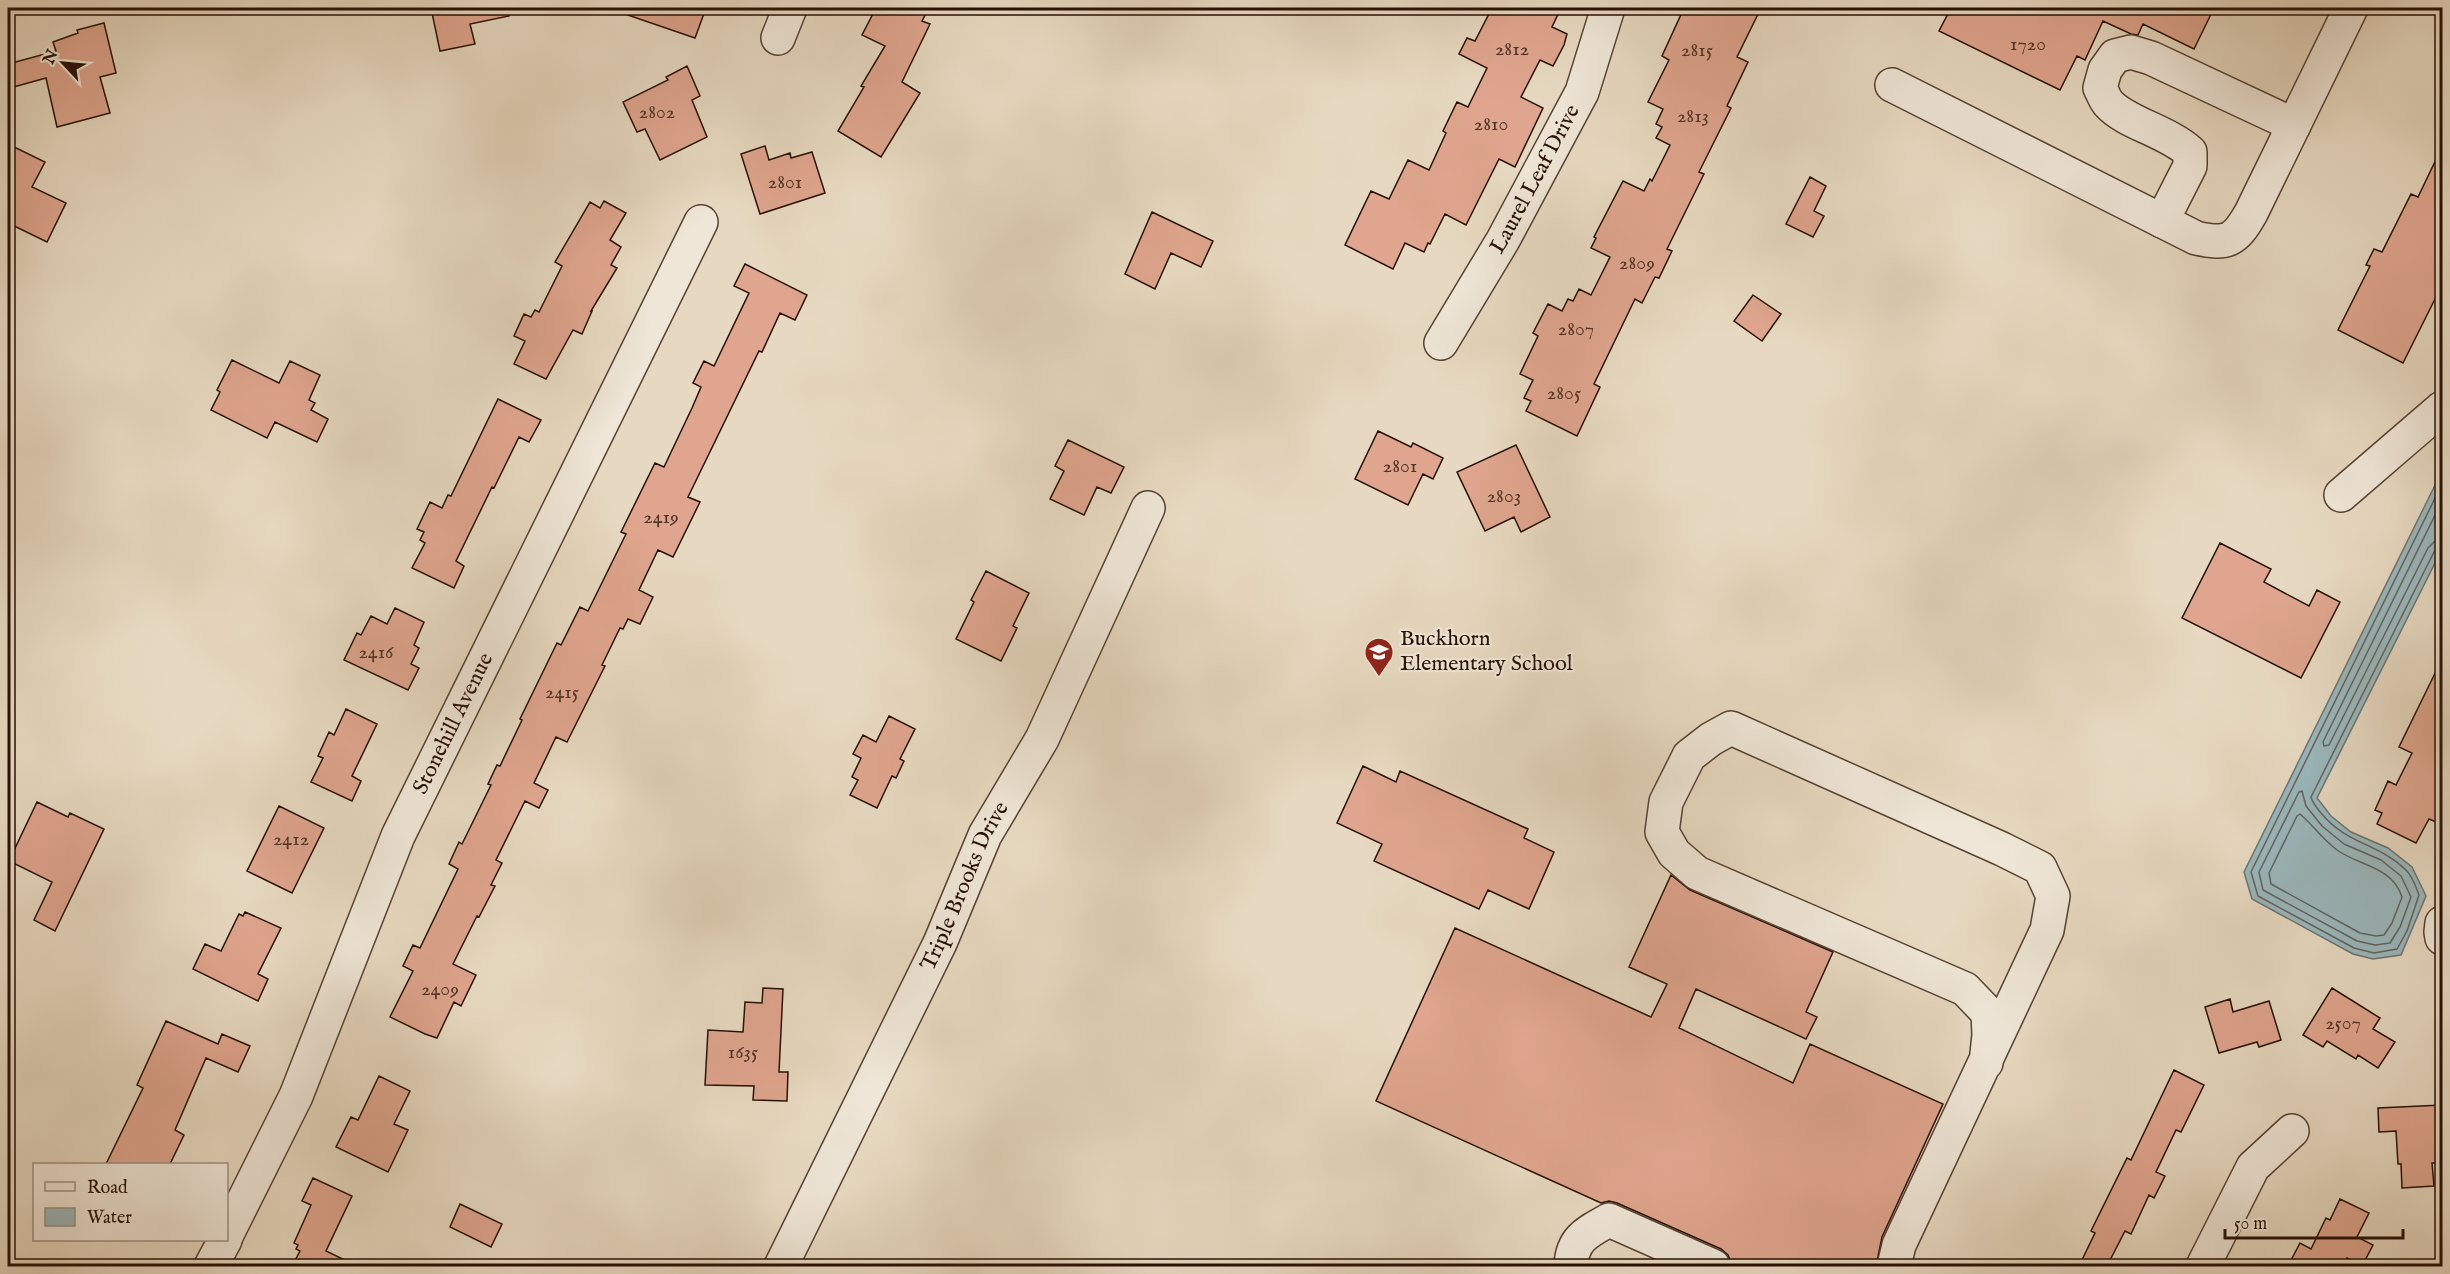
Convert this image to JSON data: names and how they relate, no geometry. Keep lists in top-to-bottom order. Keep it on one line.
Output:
{"streets":{"street":["Laurel Leaf Drive","Stonehill Avenue","Triple Brooks Drive"]},"places":{"school or university":["Buckhorn Elementary School"]},"house_numbers":["1720","2812","2815","2802","2813","2810","2801","2809","2807","2805","2801","2803","2419","2416","2415","2412","2409","2507","1635"],"legend":["Road","Water"],"scale_bar":"50 m","north":"top left"}
